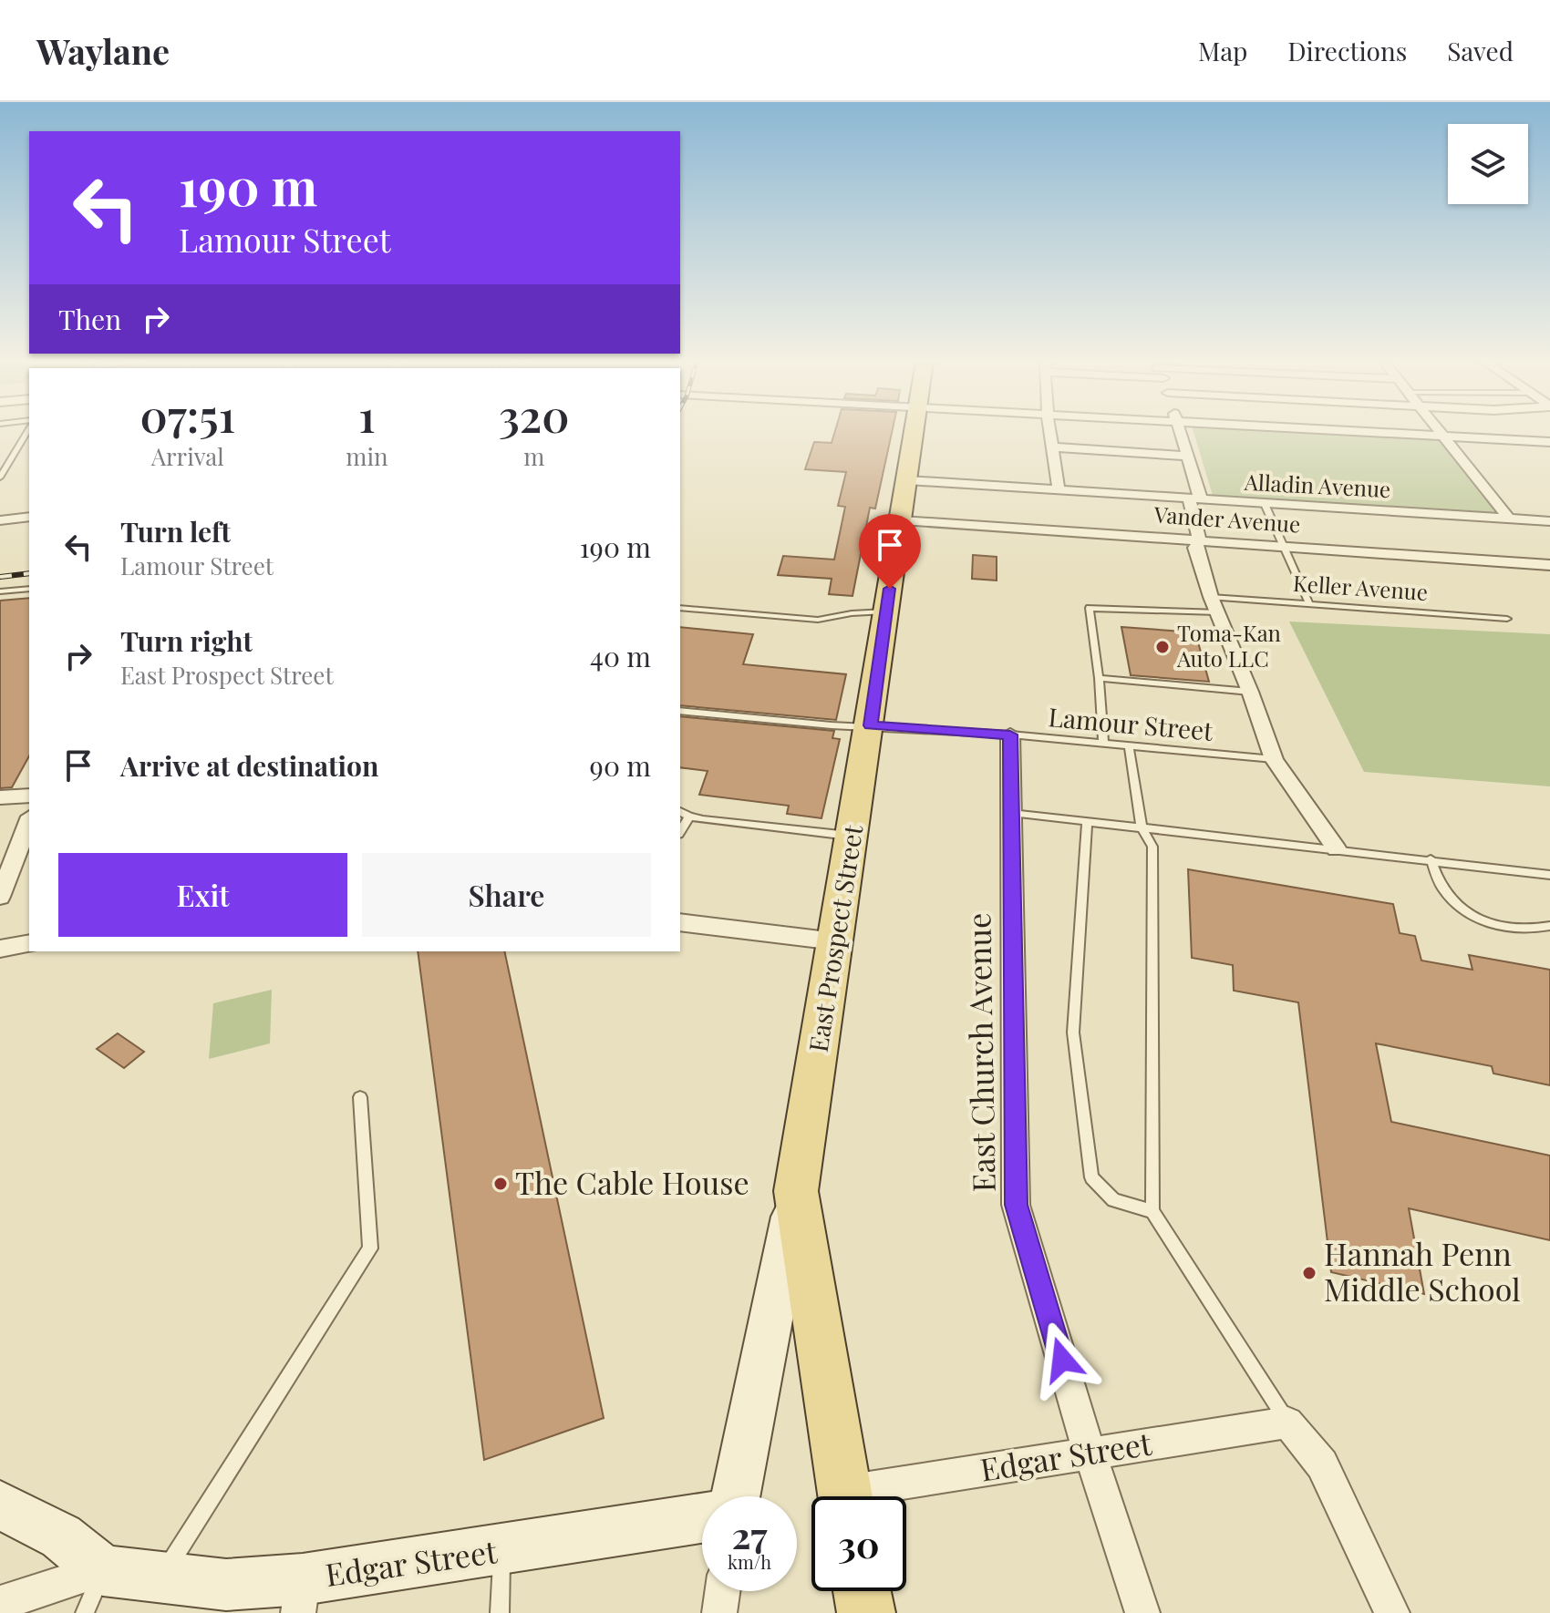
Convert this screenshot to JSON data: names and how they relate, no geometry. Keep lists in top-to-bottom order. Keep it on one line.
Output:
{"streets":{"main road":["East Prospect Street"],"street":["Alladin Avenue","Vander Avenue","East Church Avenue","Edgar Street"],"lane":["Keller Avenue","Lamour Street"]},"crossings":[["Alladin Avenue","East Prospect Street"],["Vander Avenue","East Prospect Street"],["Lamour Street","East Prospect Street"],["Lamour Street","East Church Avenue"],["East Church Avenue","Edgar Street"]],"places":["Toma-Kan Auto LLC","The Cable House","Hannah Penn Middle School"],"page":{"header":"Waylane","nav":["Map","Directions","Saved"],"turn":["190 m","Lamour Street"],"then":"Then","eta":["07:51","Arrival","1","min","320","m"],"list":[{"name":"Turn left","note":"Lamour Street","value":"190 m"},{"name":"Turn right","note":"East Prospect Street","value":"40 m"},{"name":"Arrive at destination","value":"90 m"}],"buttons":["Exit","Share"],"speed":"27 km/h","limit":"30"}}
